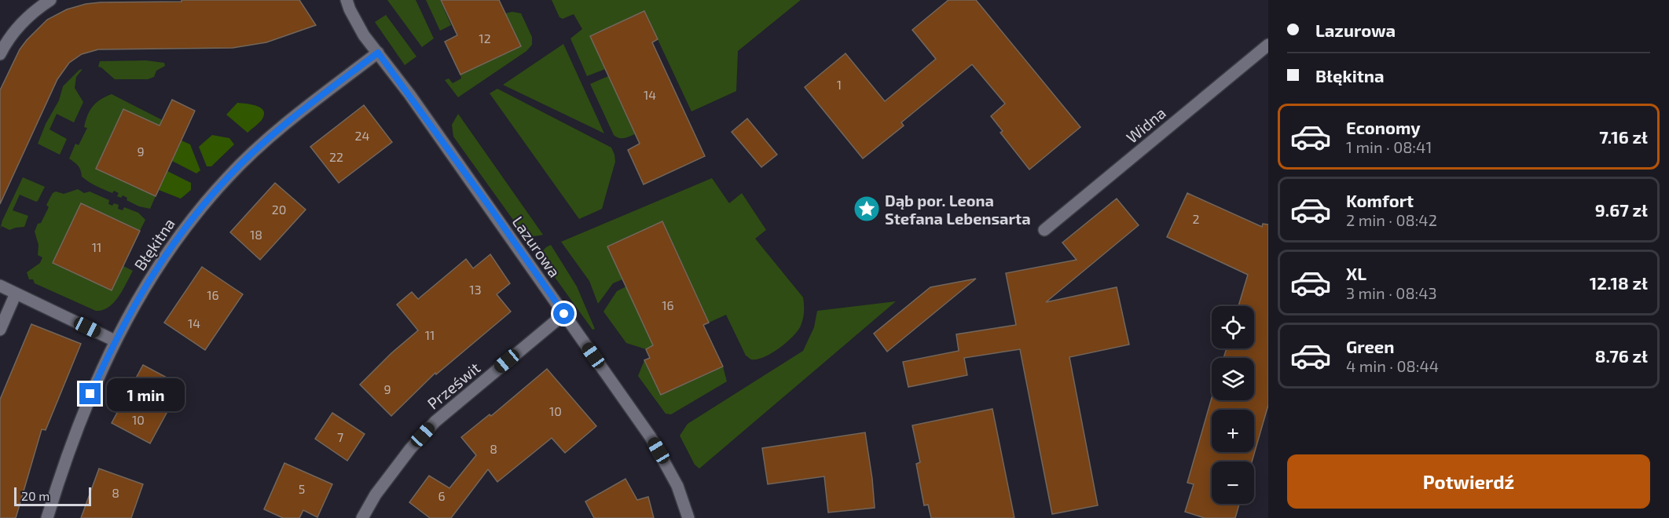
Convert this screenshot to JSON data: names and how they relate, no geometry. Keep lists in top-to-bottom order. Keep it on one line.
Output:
{"streets":{"street":["Widna","Błękitna","Lazurowa","Prześwit"]},"crossings":[["Błękitna","Lazurowa"],["Lazurowa","Prześwit"]],"places":{"place":["Dąb por. Leona Stefana Lebensarta"]},"house_numbers":["12","1","14","24","9","22","20","2","18","11","13","16","16","14","11","9","10","10","7","8","5","8","6"],"scale_bar":"20 m","page":{"banner":["Lazurowa","Błękitna"],"list":[{"name":"Economy","note":"1 min · 08:41","value":"7.16 zł"},{"name":"Komfort","note":"2 min · 08:42","value":"9.67 zł"},{"name":"XL","note":"3 min · 08:43","value":"12.18 zł"},{"name":"Green","note":"4 min · 08:44","value":"8.76 zł"}],"map_buttons":["+","−"],"bubble":"1 min","buttons":"Potwierdź","scale":"20 m"}}
